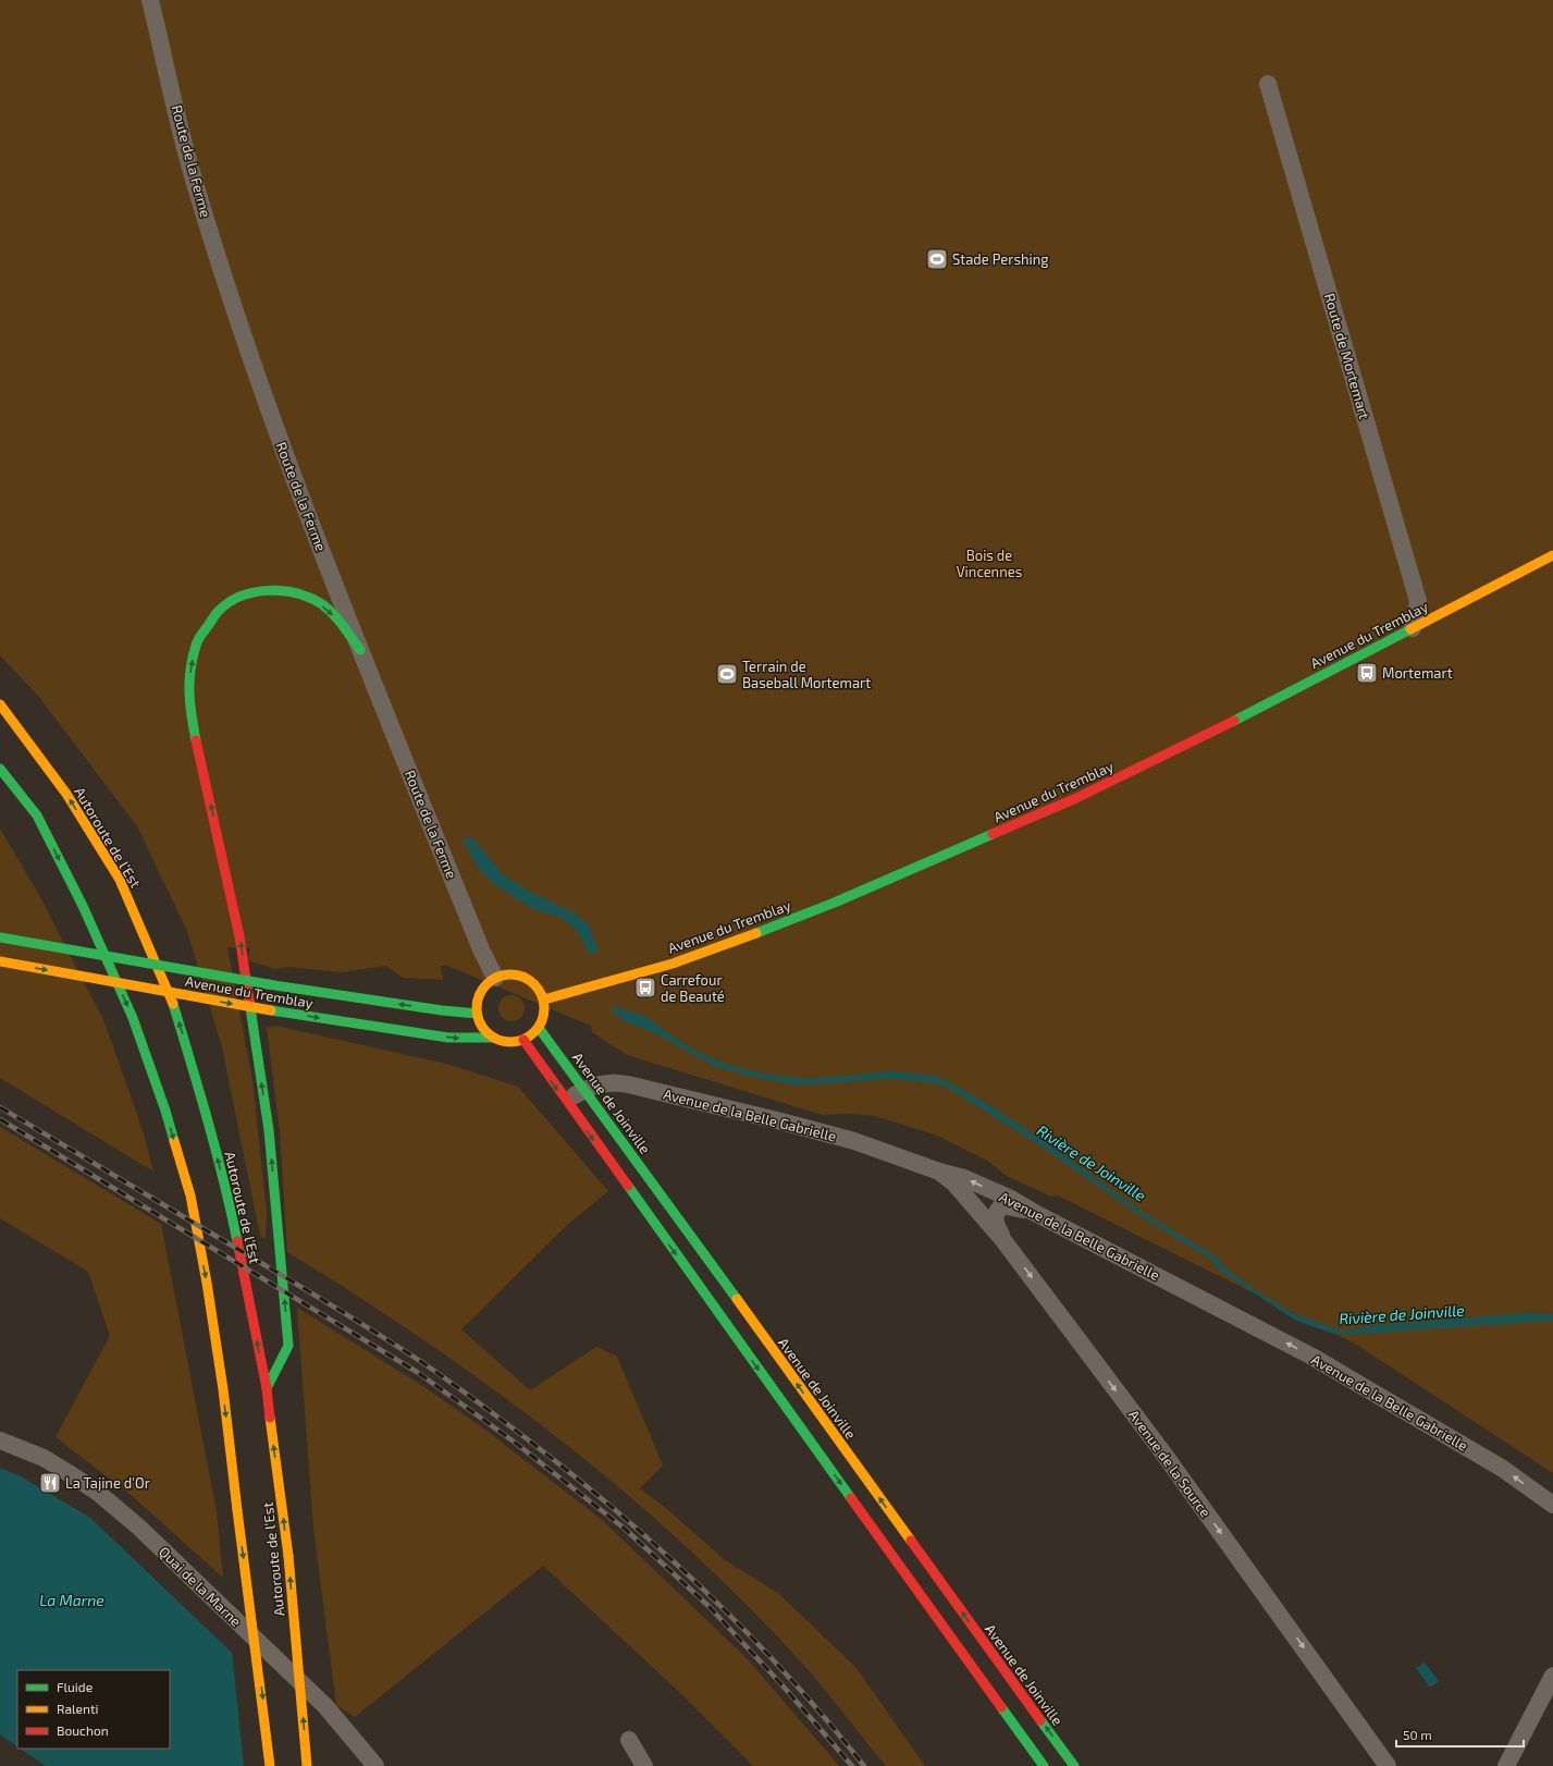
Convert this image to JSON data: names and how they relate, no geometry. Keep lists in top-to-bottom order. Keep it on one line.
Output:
{"streets":{"main road":["Avenue du Tremblay","Autoroute de l’Est","Avenue de Joinville"],"street":["Route de la Ferme","Route de Mortemart","Avenue de la Belle Gabrielle","Avenue de la Source","Quai de la Marne"]},"crossings":[["Route de la Ferme","Avenue du Tremblay"],["Route de la Ferme","Avenue de Joinville"],["Route de Mortemart","Avenue du Tremblay"],["Avenue du Tremblay","Avenue de Joinville"],["Avenue de Joinville","Avenue de la Belle Gabrielle"],["Avenue de la Belle Gabrielle","Avenue de la Source"]],"one_way":["Avenue de la Belle Gabrielle","Avenue de la Source"],"water":["Rivière de Joinville","La Marne"],"parks":["Bois de Vincennes"],"places":{"sports":["Stade Pershing","Terrain de Baseball Mortemart"],"bus stop":["Mortemart","Carrefour de Beauté"],"restaurant":["La Tajine d'Or"]},"legend":["Fluide","Ralenti","Bouchon"],"scale_bar":"50 m"}
